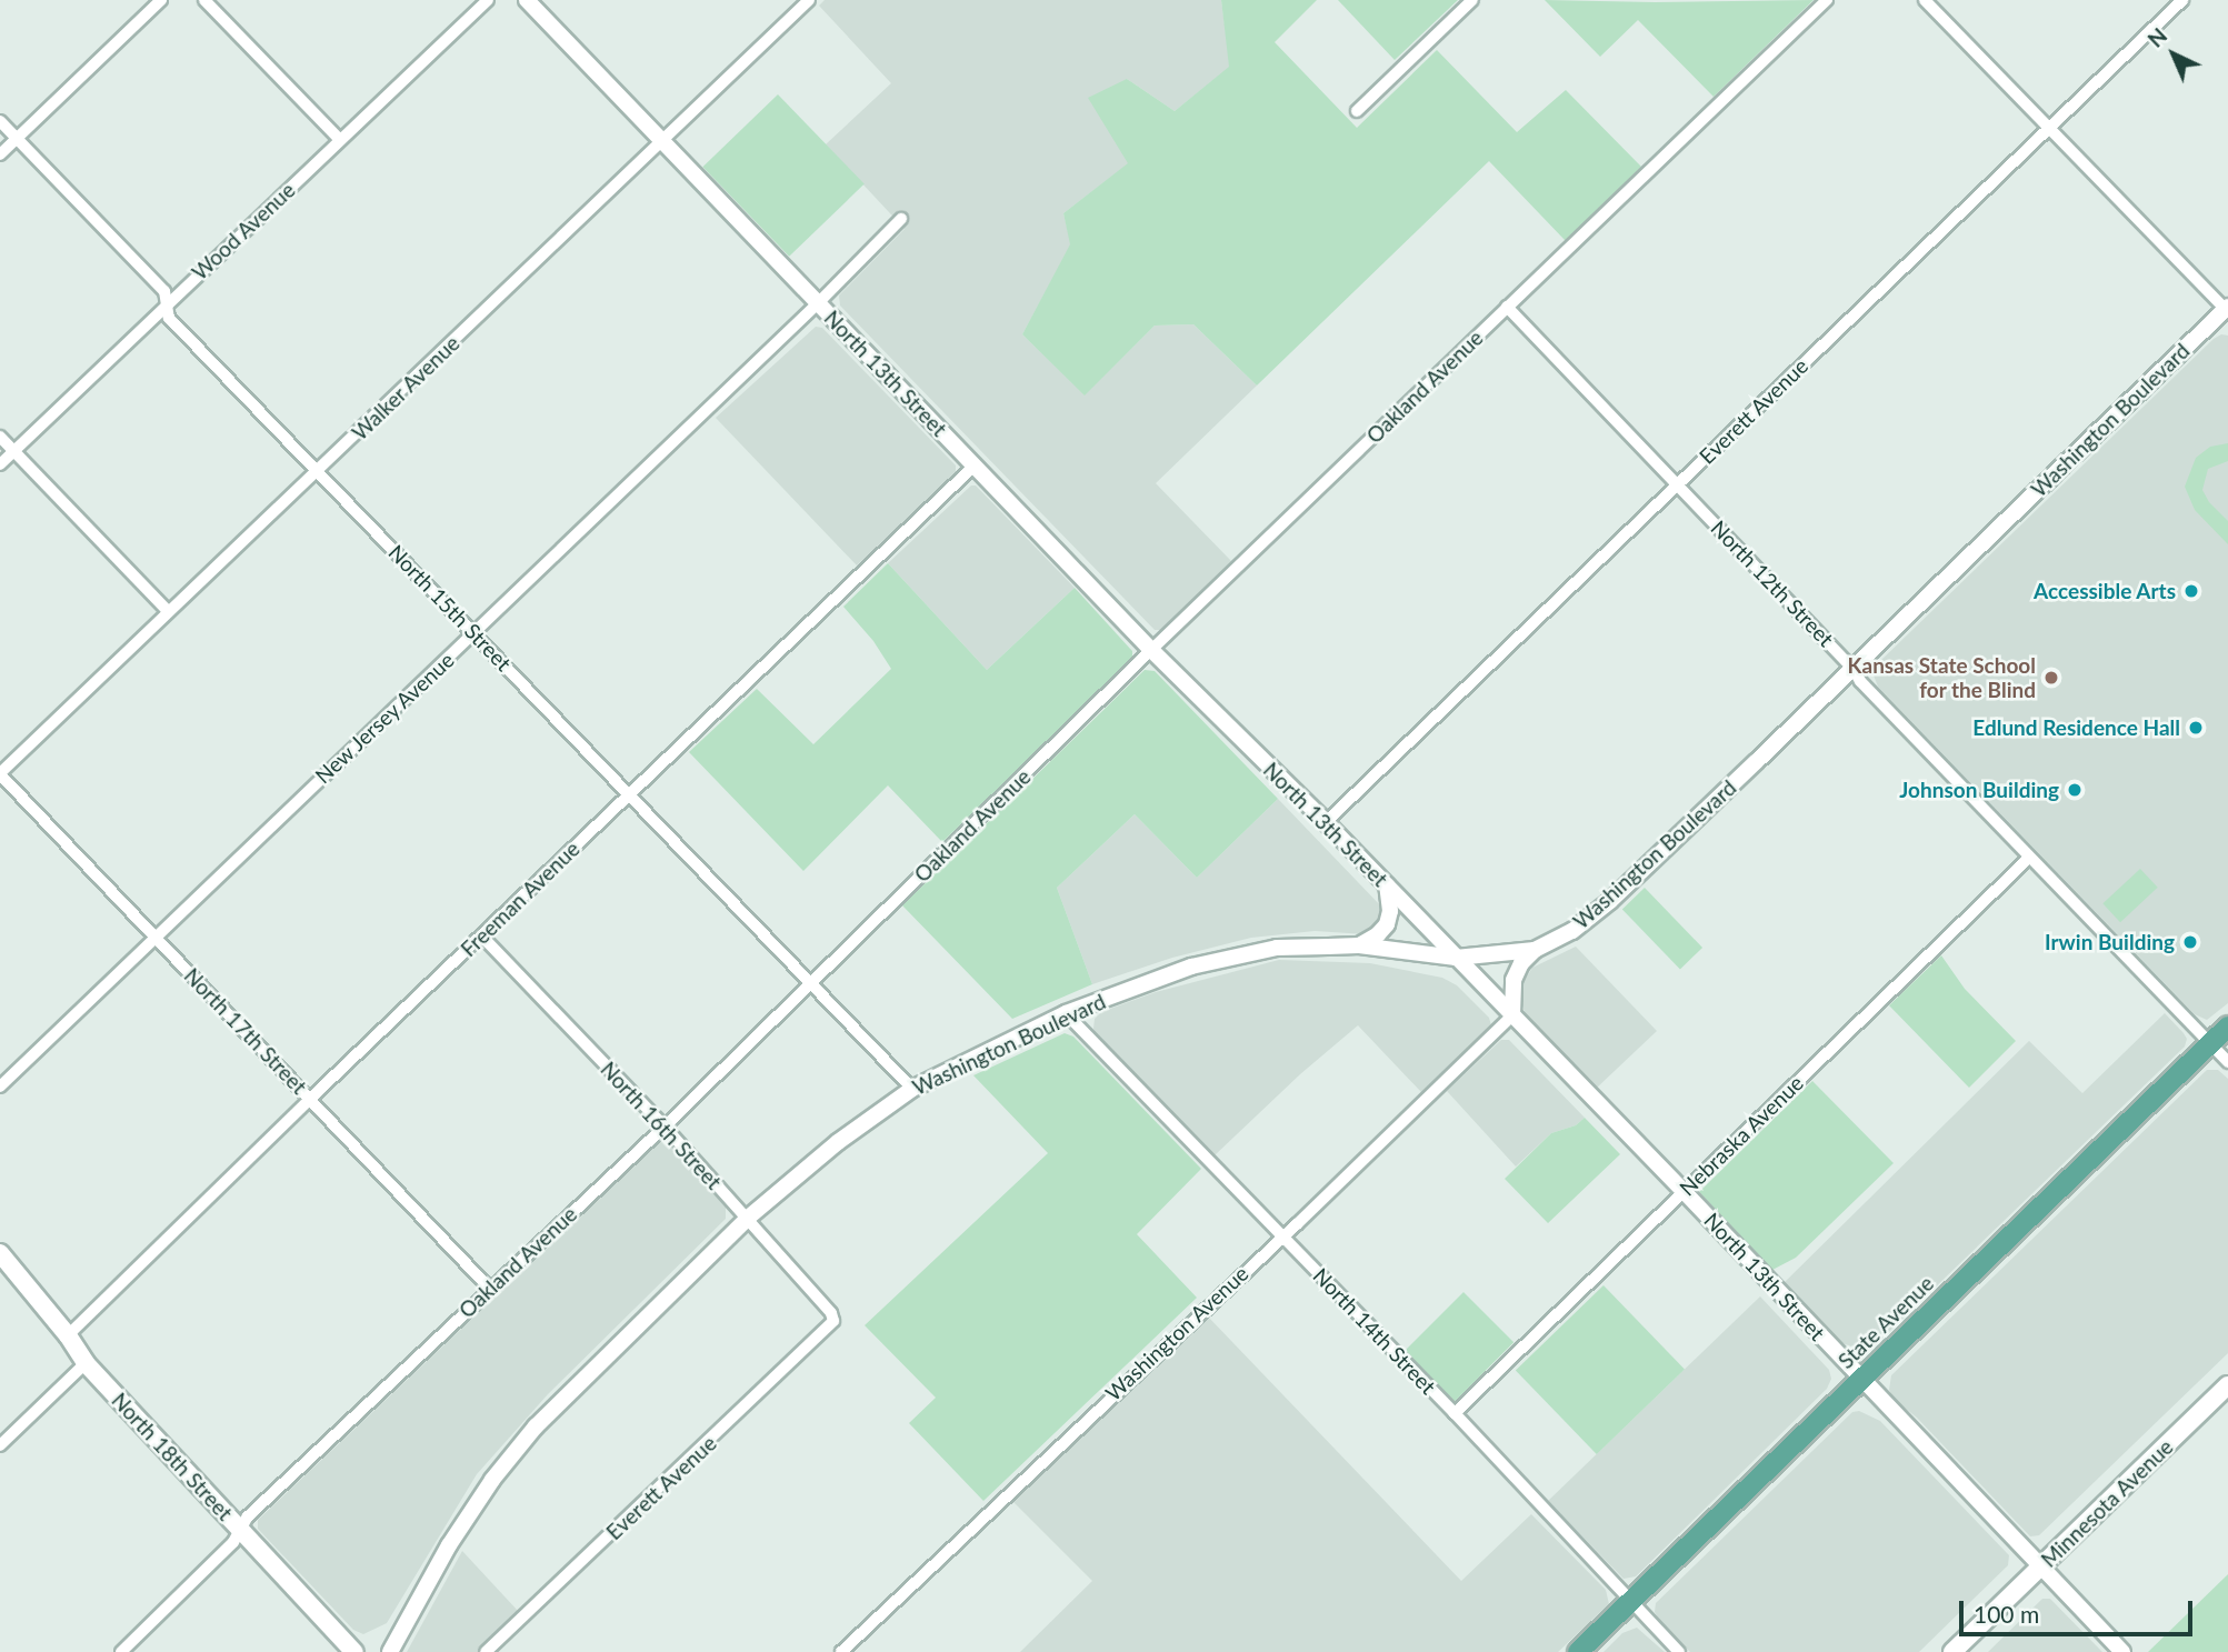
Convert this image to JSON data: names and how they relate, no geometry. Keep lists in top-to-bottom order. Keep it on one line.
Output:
{"streets":{"main road":["State Avenue","North 18th Street","Minnesota Avenue"],"street":["Wood Avenue","North 13th Street","Oakland Avenue","Walker Avenue","Everett Avenue","Washington Boulevard","North 12th Street","North 15th Street","New Jersey Avenue","Freeman Avenue","North 17th Street","North 16th Street","Nebraska Avenue","North 14th Street","Washington Avenue"]},"crossings":[["Wood Avenue","North 15th Street"],["North 13th Street","Oakland Avenue"],["North 13th Street","Walker Avenue"],["North 13th Street","Everett Avenue"],["North 13th Street","Washington Boulevard"],["North 13th Street","New Jersey Avenue"],["North 13th Street","Freeman Avenue"],["North 13th Street","Nebraska Avenue"],["North 13th Street","State Avenue"],["North 13th Street","Washington Avenue"],["North 13th Street","Minnesota Avenue"],["Oakland Avenue","North 12th Street"],["Oakland Avenue","North 15th Street"],["Oakland Avenue","North 17th Street"],["Oakland Avenue","North 16th Street"],["Oakland Avenue","North 18th Street"],["Walker Avenue","North 15th Street"],["Walker Avenue","North 17th Street"],["Everett Avenue","North 12th Street"],["Everett Avenue","North 16th Street"],["Washington Boulevard","North 12th Street"],["Washington Boulevard","North 15th Street"],["Washington Boulevard","North 16th Street"],["Washington Boulevard","North 14th Street"],["North 12th Street","Nebraska Avenue"],["North 12th Street","State Avenue"],["North 15th Street","New Jersey Avenue"],["North 15th Street","Freeman Avenue"],["New Jersey Avenue","North 17th Street"],["Freeman Avenue","North 17th Street"],["Freeman Avenue","North 16th Street"],["Freeman Avenue","North 18th Street"],["Nebraska Avenue","North 14th Street"],["State Avenue","North 14th Street"],["North 14th Street","Washington Avenue"]],"places":["Accessible Arts","Kansas State School for the Blind","Edlund Residence Hall","Johnson Building","Irwin Building"],"scale_bar":"100 m","north":"top left"}
